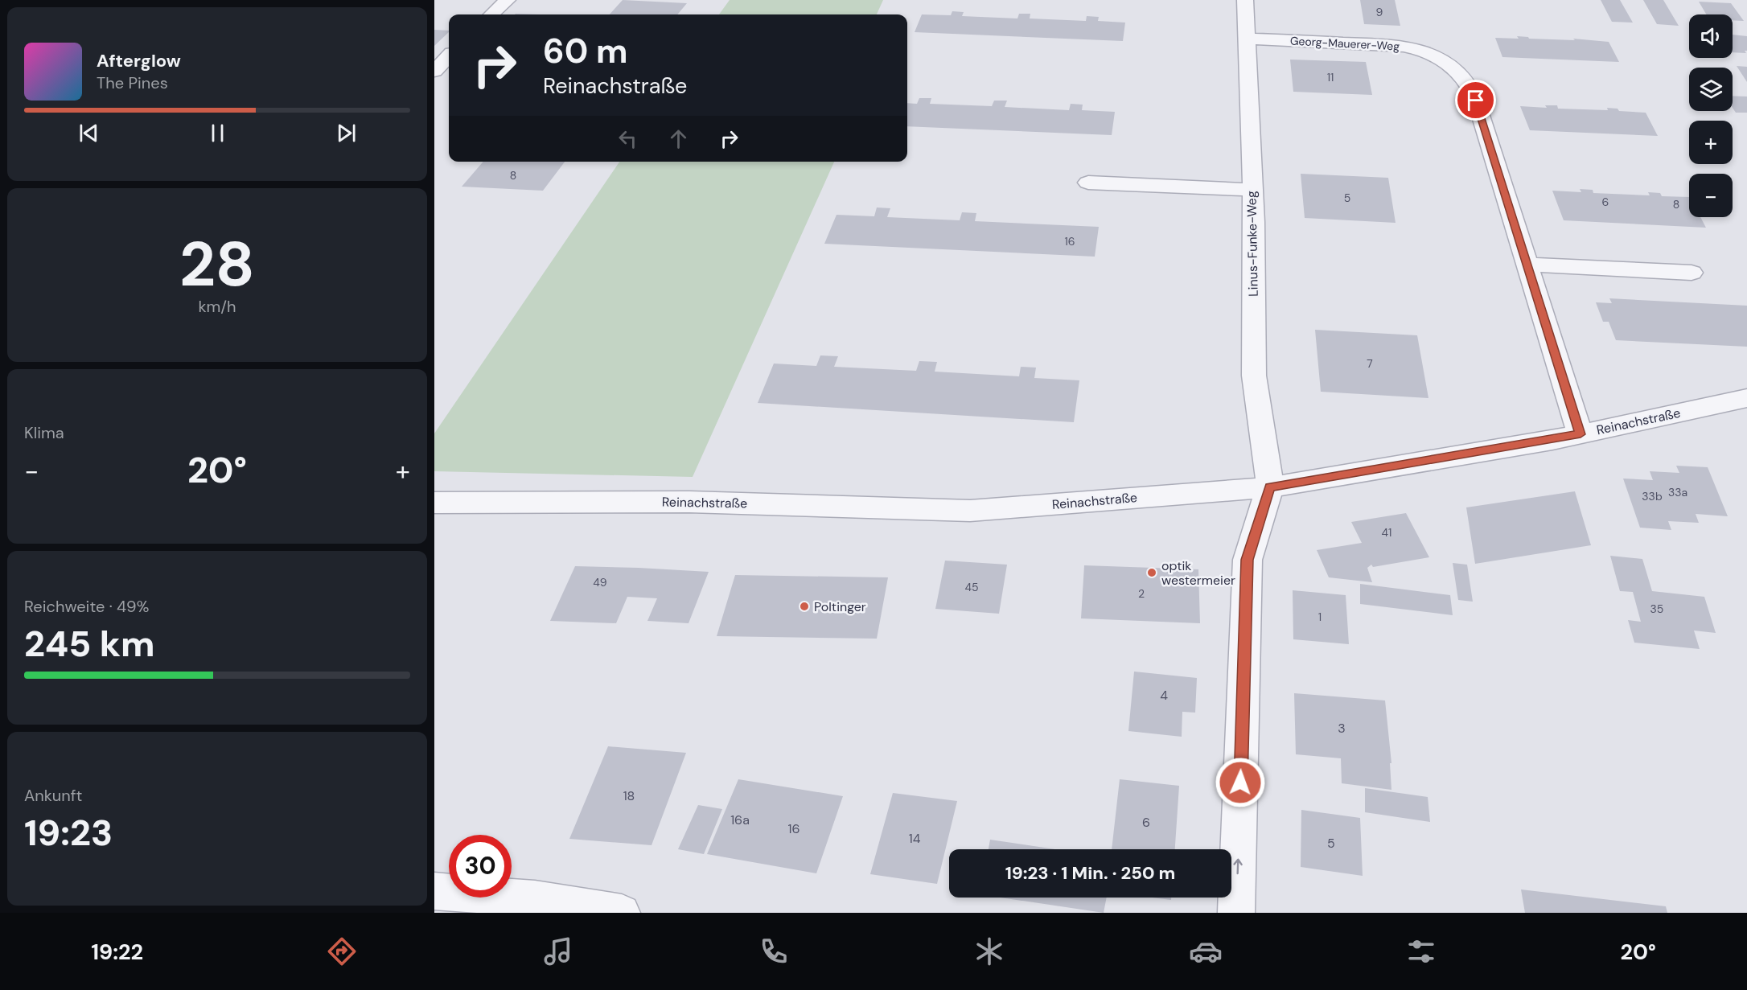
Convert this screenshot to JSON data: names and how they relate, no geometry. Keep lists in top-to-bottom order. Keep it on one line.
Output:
{"streets":{"street":["Georg-Mauerer-Weg","Linus-Funke-Weg","Reinachstraße"]},"crossings":[["Georg-Mauerer-Weg","Linus-Funke-Weg"],["Georg-Mauerer-Weg","Reinachstraße"],["Linus-Funke-Weg","Reinachstraße"]],"places":["optik westermeier","Poltinger"],"house_numbers":["9","11","8","5","6","8","16","7","33a","33b","41","49","45","2","35","1","4","3","18","16a","6","16","14","5"],"page":{"map_buttons":["+","−"],"turn":["60 m","Reinachstraße"],"song":["Afterglow","The Pines"],"tile":[["28","km/h"],"Klima",["Reichweite · 49%","245 km"],["Ankunft","19:23"]],"heat":["−","20°","+"],"limit":"30","trip":"19:23 · 1 Min. · 250 m","tabs":["19:22","20°"]}}
